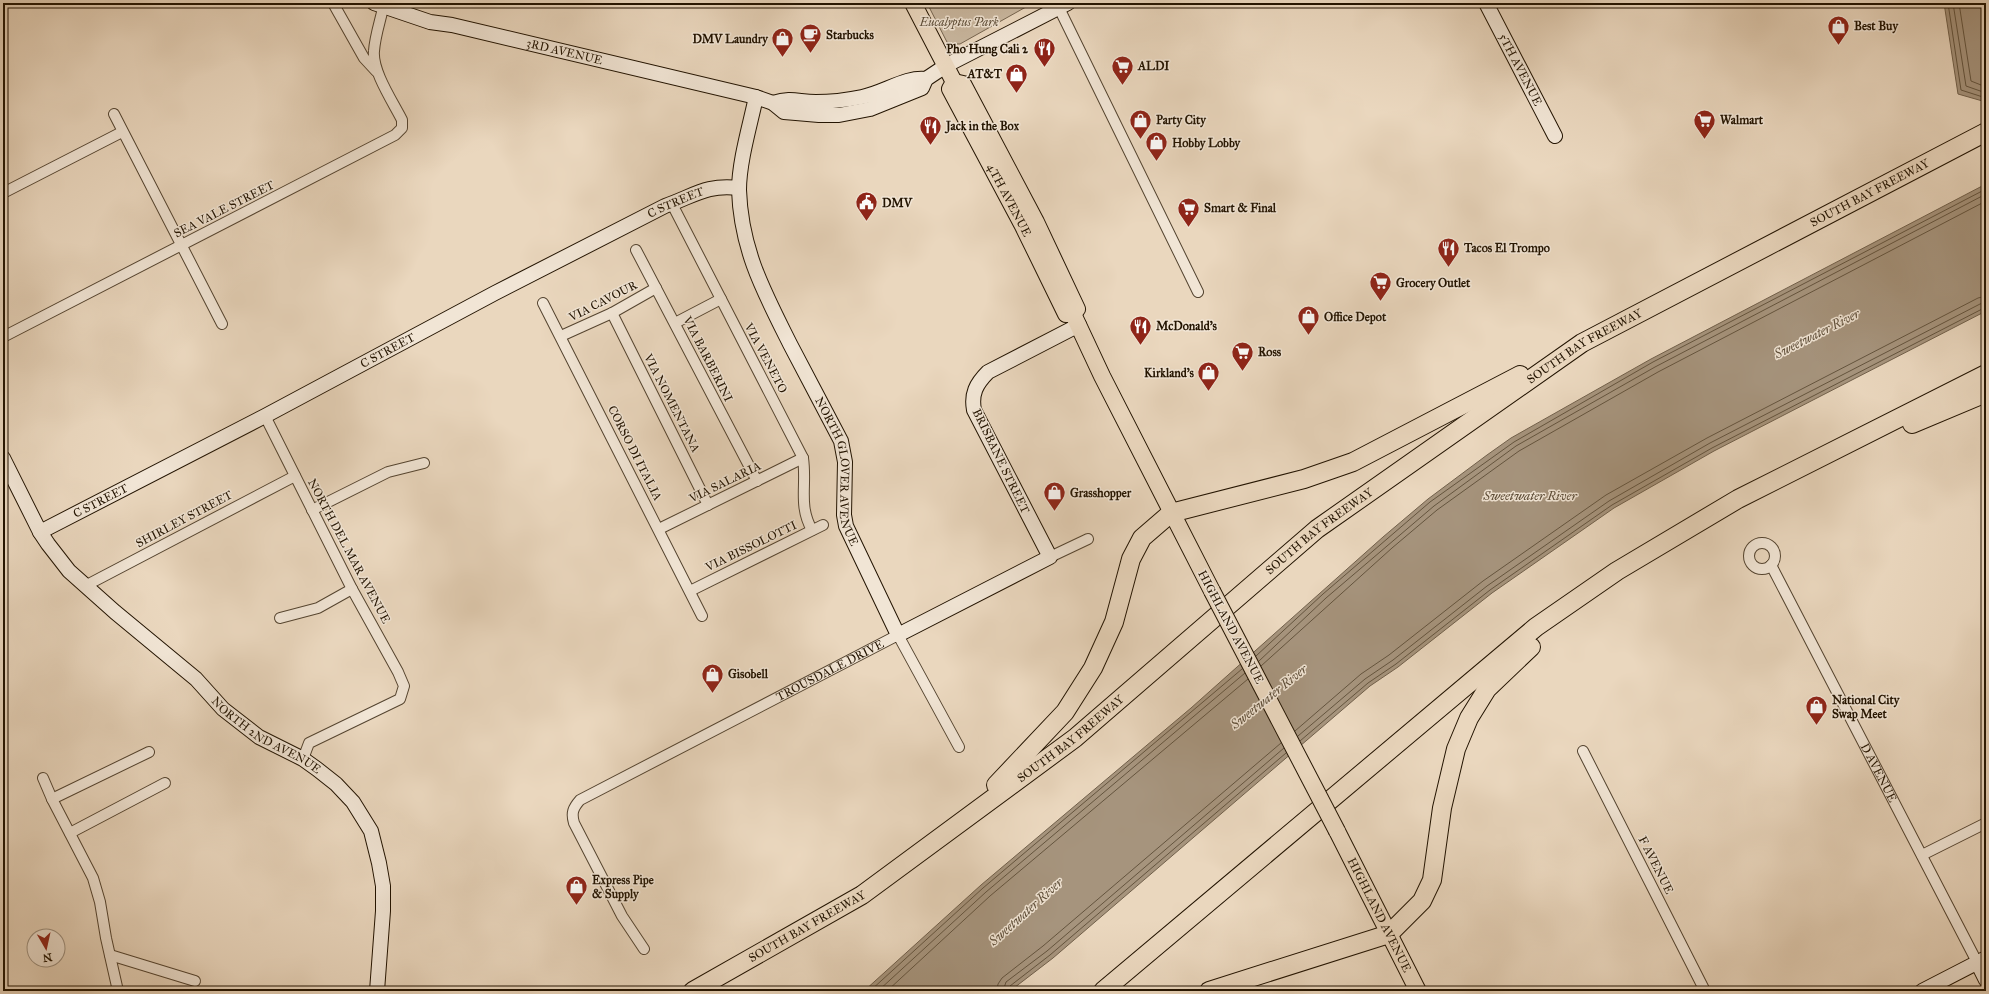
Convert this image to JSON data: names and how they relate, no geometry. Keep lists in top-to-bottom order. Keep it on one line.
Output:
{"streets":{"highway":["SOUTH BAY FREEWAY"],"main road":["4TH AVENUE","HIGHLAND AVENUE"],"street":["3RD AVENUE","5TH AVENUE","C STREET","SEA VALE STREET","VIA CAVOUR","VIA VENETO","VIA BARBERINI","VIA NOMENTANA","CORSO DI ITALIA","BRISBANE STREET","NORTH GLOVER AVENUE","VIA SALARIA","SHIRLEY STREET","VIA BISSOLOTTI","NORTH DEL MAR AVENUE","TROUSDALE DRIVE","NORTH 2ND AVENUE","D AVENUE","F AVENUE"]},"crossings":[["3RD AVENUE","SEA VALE STREET"],["3RD AVENUE","NORTH GLOVER AVENUE"],["4TH AVENUE","BRISBANE STREET"],["4TH AVENUE","HIGHLAND AVENUE"],["C STREET","VIA VENETO"],["C STREET","NORTH GLOVER AVENUE"],["C STREET","NORTH DEL MAR AVENUE"],["C STREET","NORTH 2ND AVENUE"],["VIA CAVOUR","VIA BARBERINI"],["VIA CAVOUR","VIA NOMENTANA"],["VIA CAVOUR","CORSO DI ITALIA"],["VIA VENETO","VIA SALARIA"],["VIA VENETO","VIA BISSOLOTTI"],["VIA BARBERINI","VIA SALARIA"],["VIA NOMENTANA","VIA SALARIA"],["CORSO DI ITALIA","VIA SALARIA"],["CORSO DI ITALIA","VIA BISSOLOTTI"],["BRISBANE STREET","TROUSDALE DRIVE"],["NORTH GLOVER AVENUE","TROUSDALE DRIVE"],["SHIRLEY STREET","NORTH DEL MAR AVENUE"],["SHIRLEY STREET","NORTH 2ND AVENUE"],["NORTH DEL MAR AVENUE","NORTH 2ND AVENUE"]],"water":["Sweetwater River"],"parks":["Eucalyptus Park"],"places":{"shop":["Best Buy","DMV Laundry","AT&T","Party City","Hobby Lobby","Office Depot","Kirkland's","Grasshopper","Gisobell","National City Swap Meet","Express Pipe & Supply"],"cafe":["Starbucks"],"restaurant":["Pho Hung Cali 2","Jack in the Box","Tacos El Trompo","McDonald's"],"supermarket":["ALDI","Walmart","Smart & Final","Grocery Outlet","Ross"],"public building":["DMV"]},"north":"bottom"}
